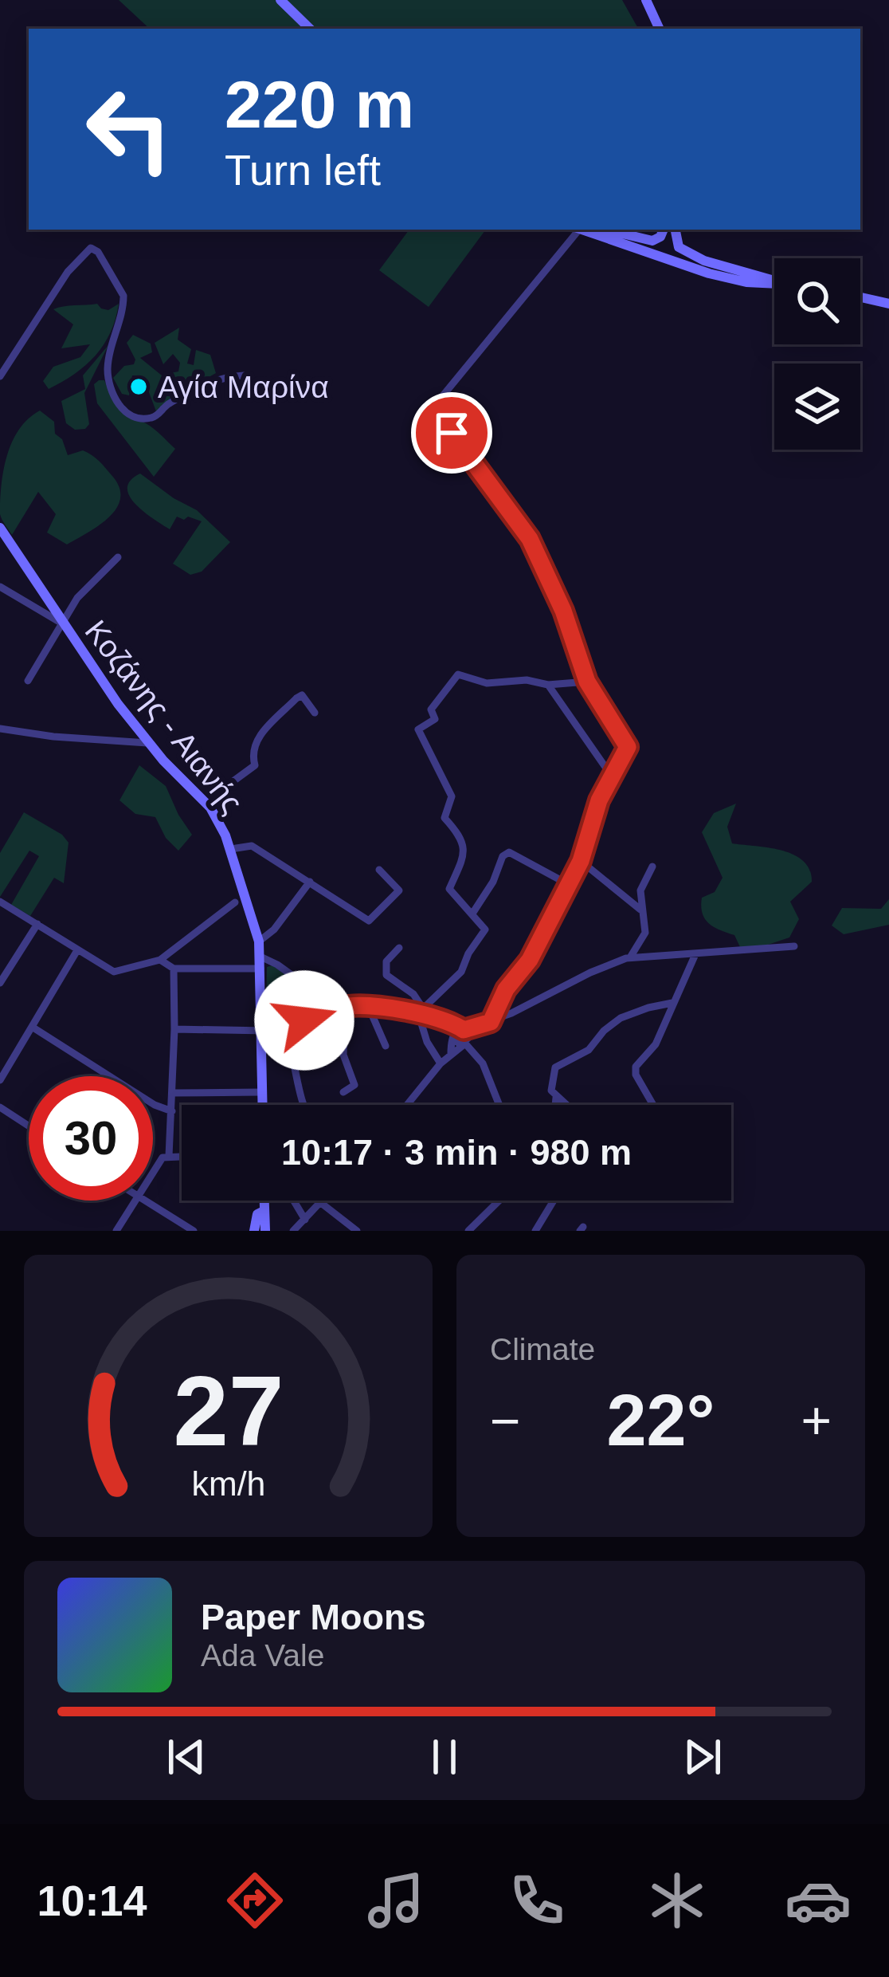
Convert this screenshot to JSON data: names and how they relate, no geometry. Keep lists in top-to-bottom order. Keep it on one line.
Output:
{"streets":{"main road":["Κοζάνης - Αιανής"]},"places":["Αγία Μαρίνα"],"page":{"turn":["220 m","Turn left"],"limit":"30","trip":"10:17 · 3 min · 980 m","tile":"Climate","heat":["−","22°","+"],"song":["Paper Moons","Ada Vale"],"tabs":"10:14","gauge":["27","km/h"]}}
